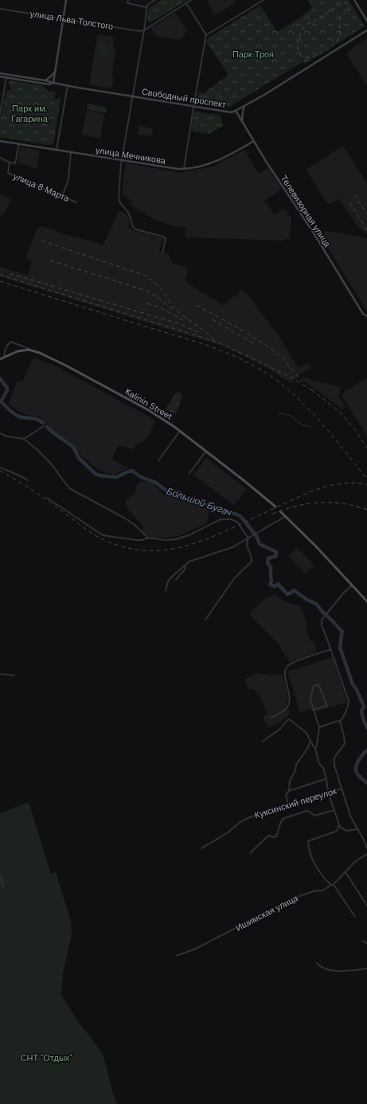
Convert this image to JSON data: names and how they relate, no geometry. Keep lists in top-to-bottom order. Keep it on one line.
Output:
{"streets":{"main road":["Свободный проспект","улица Мечникова","Телевизорная улица","Kalinin Street"],"street":["улица Льва Толстого","улица 8 Марта","Куксинский переулок","Ишимская улица"]},"crossings":[["Свободный проспект","Телевизорная улица"],["улица Мечникова","Телевизорная улица"]],"water":["Большой Бугач"],"parks":["Парк Троя","Парк им. Гагарина","СНТ \"Отдых\""]}
